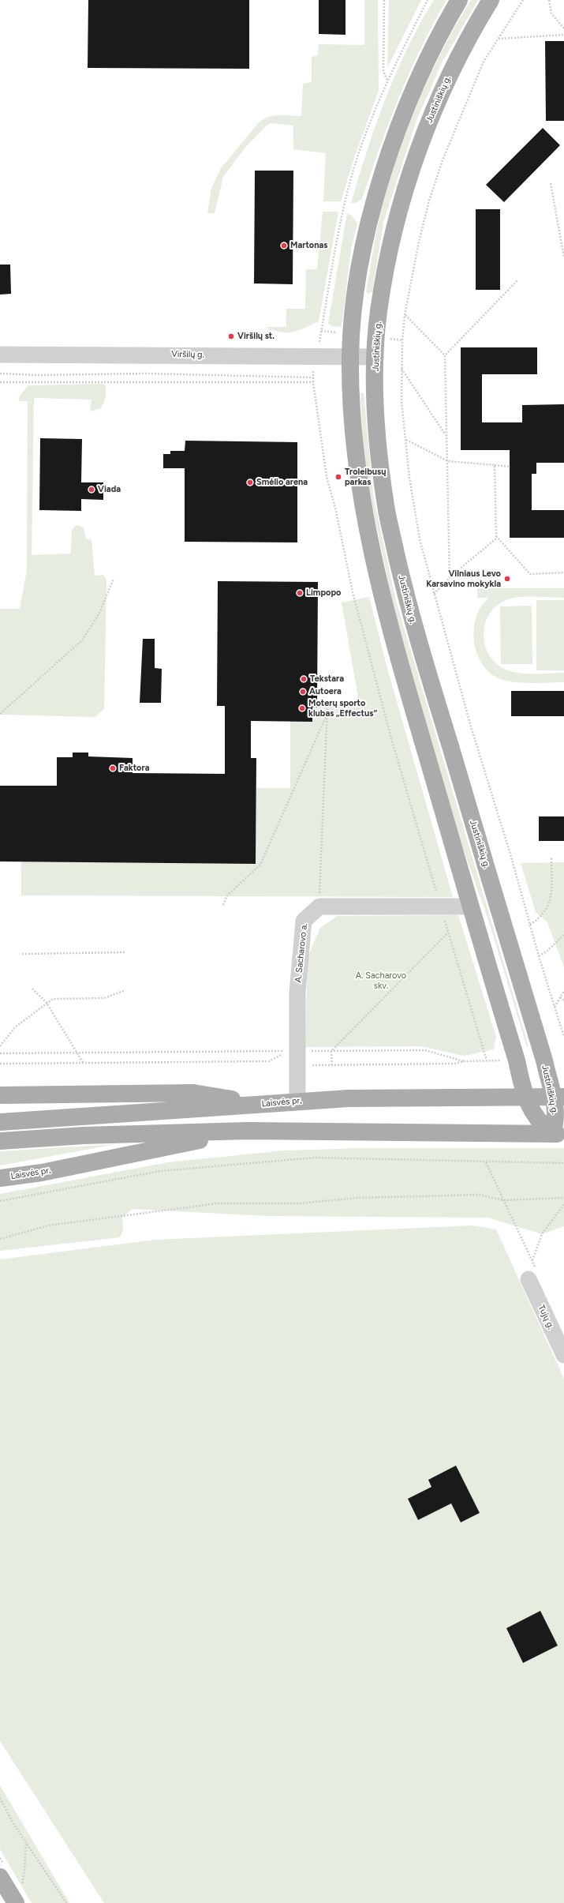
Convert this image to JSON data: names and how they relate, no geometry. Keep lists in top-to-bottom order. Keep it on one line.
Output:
{"streets":{"main road":["Justiniškių g.","Laisvės pr."],"street":["Viršilų g.","A. Sacharovo a.","Tujų g."]},"crossings":[["Justiniškių g.","Viršilų g."],["Justiniškių g.","Laisvės pr."],["A. Sacharovo a.","Laisvės pr."]],"parks":["A. Sacharovo skv."],"places":["Martonas","Viršilų st.","Troleibusų parkas","Smėlio arena","Viada","Vilniaus Levo Karsavino mokykla","Limpopo","Tekstara","Autoera","Moterų sporto klubas „Effectus“","Faktora"]}
